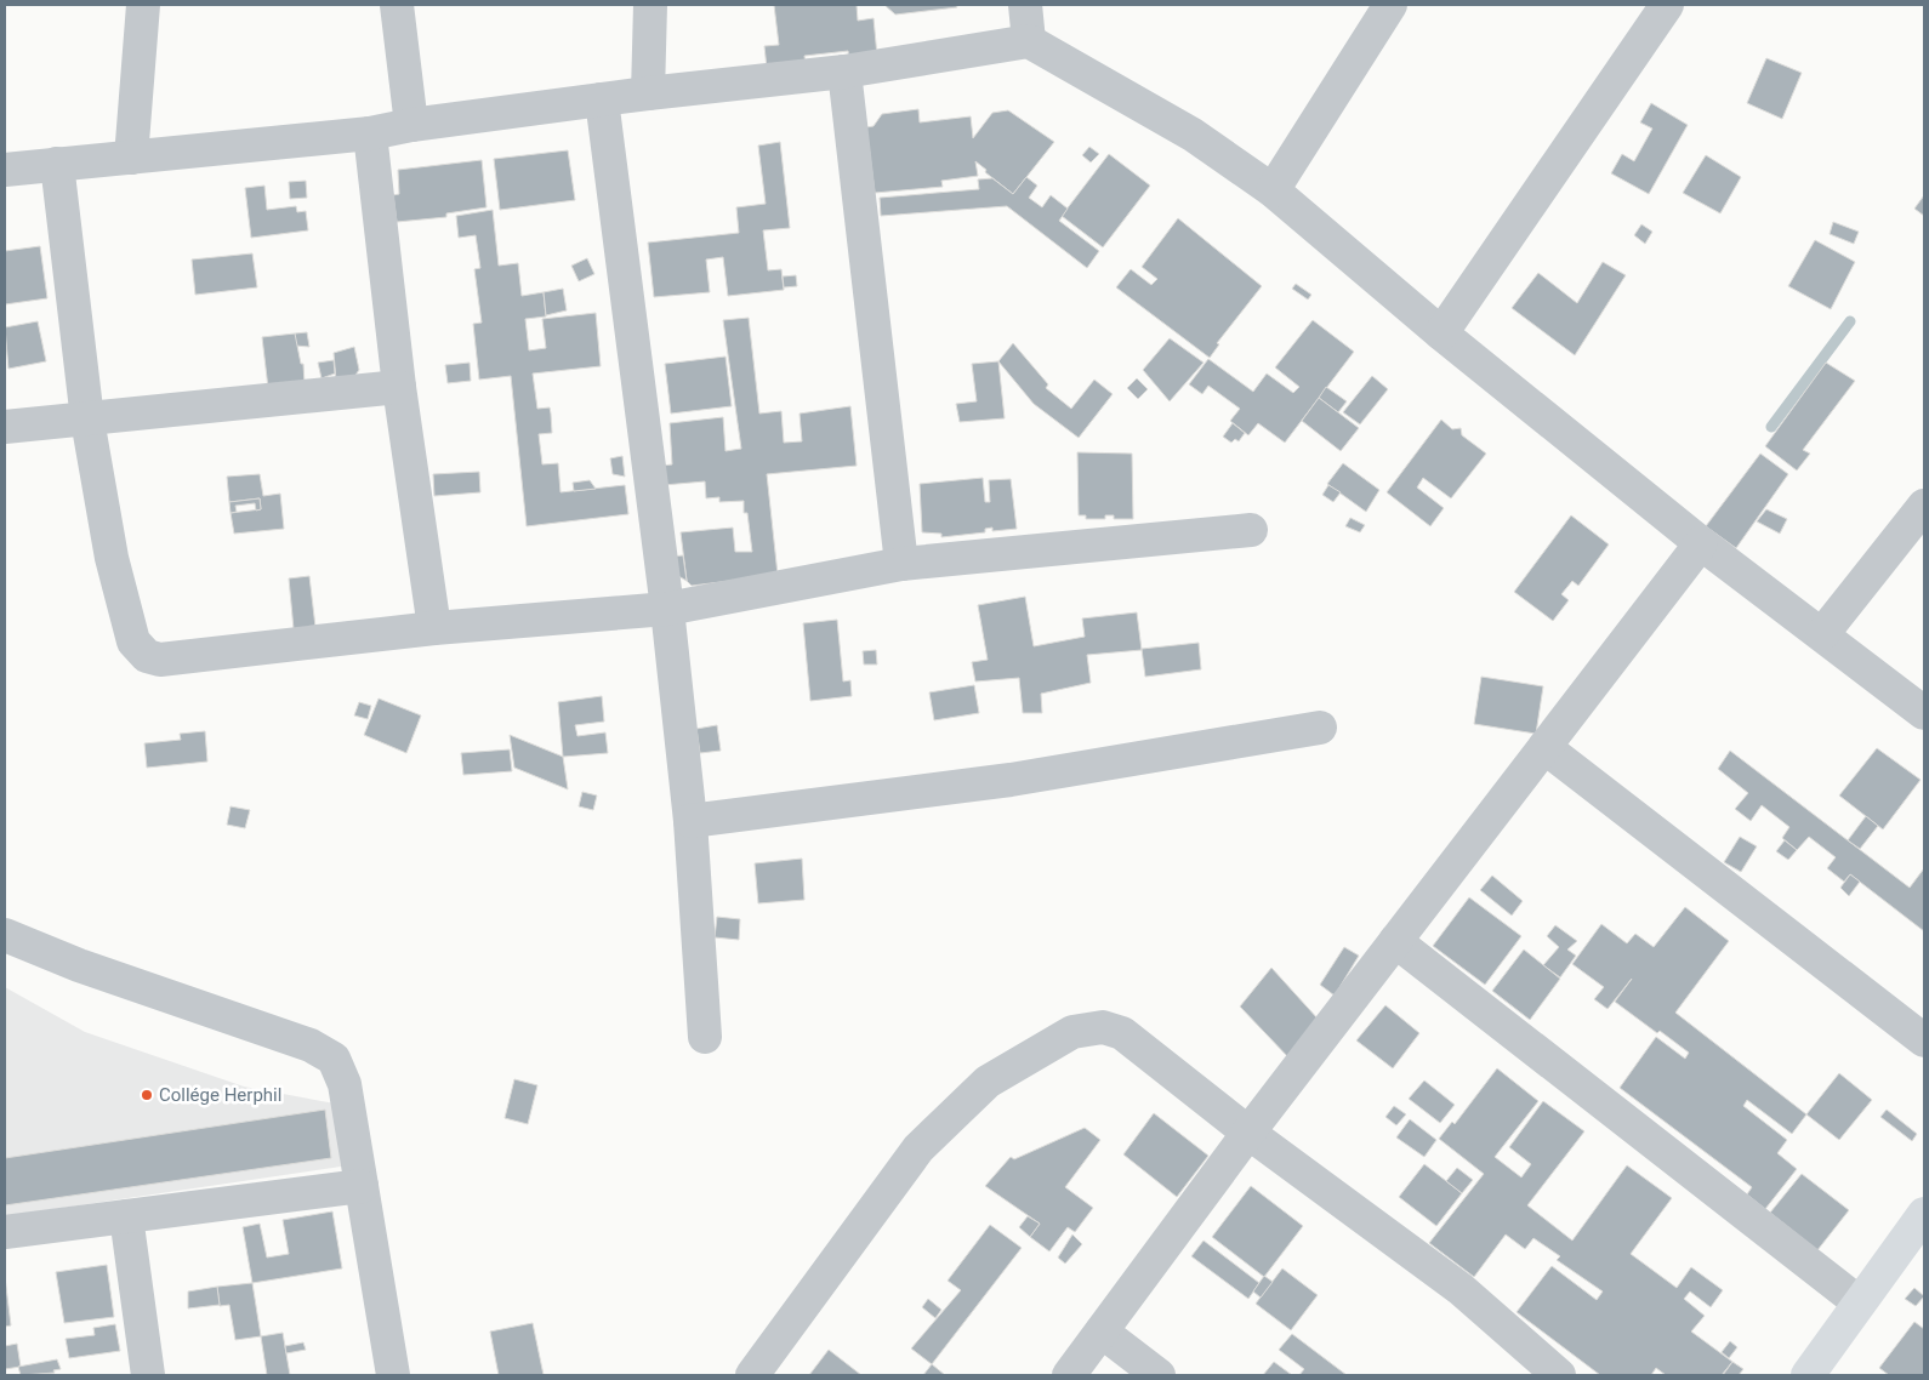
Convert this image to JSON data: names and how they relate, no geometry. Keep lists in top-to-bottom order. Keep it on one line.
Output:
{"places":["Collége Herphil"]}
